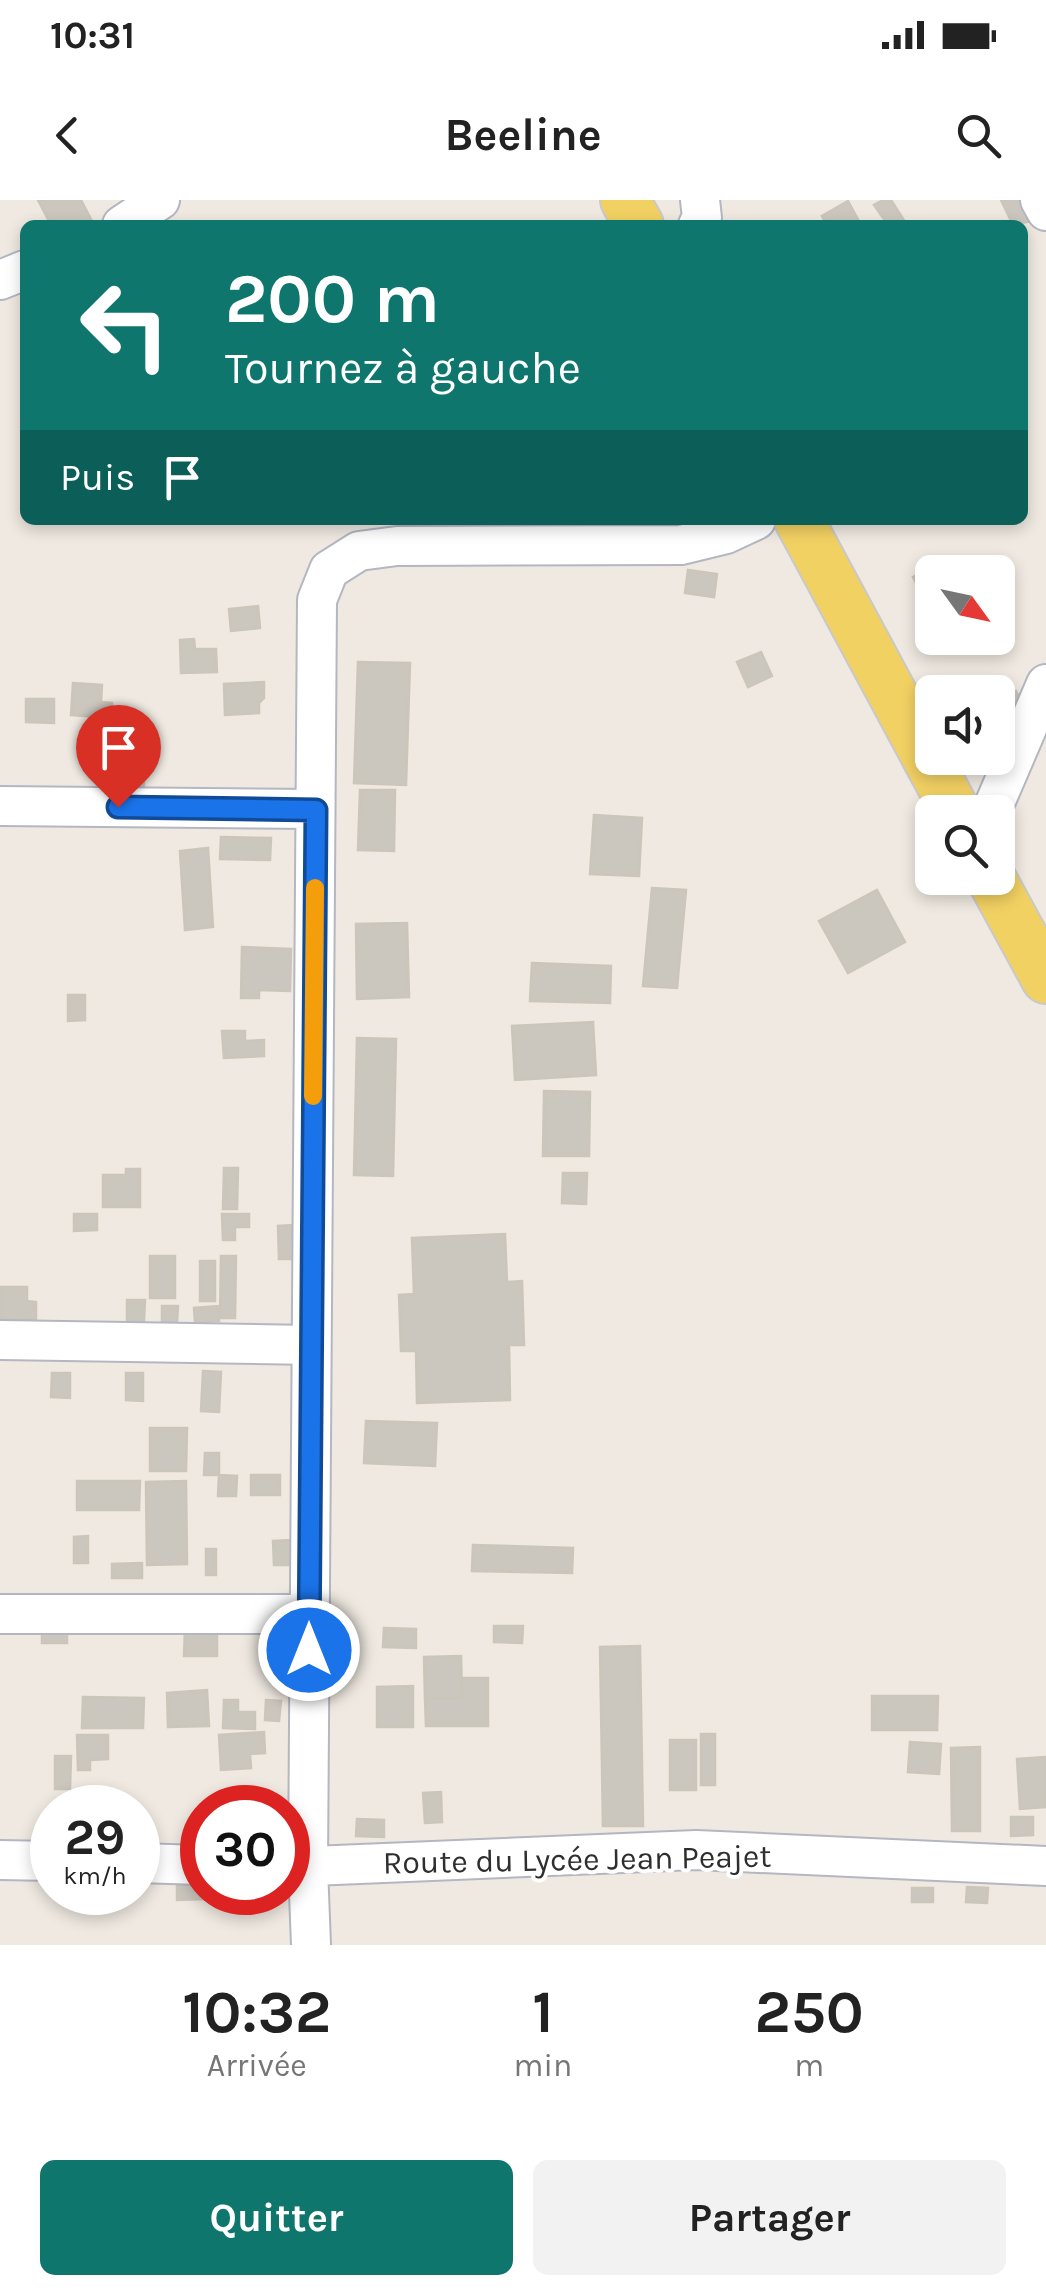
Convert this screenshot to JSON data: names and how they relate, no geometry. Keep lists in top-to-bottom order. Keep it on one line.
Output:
{"streets":{"street":["Route du Lycée Jean Peajet"]},"north":"bottom right","page":{"status":"10:31","header":"Beeline","turn":["200 m","Tournez à gauche"],"then":"Puis","speed":"29 km/h","limit":"30","eta":["10:32","Arrivée","1","min","250","m"],"buttons":["Quitter","Partager"]}}
